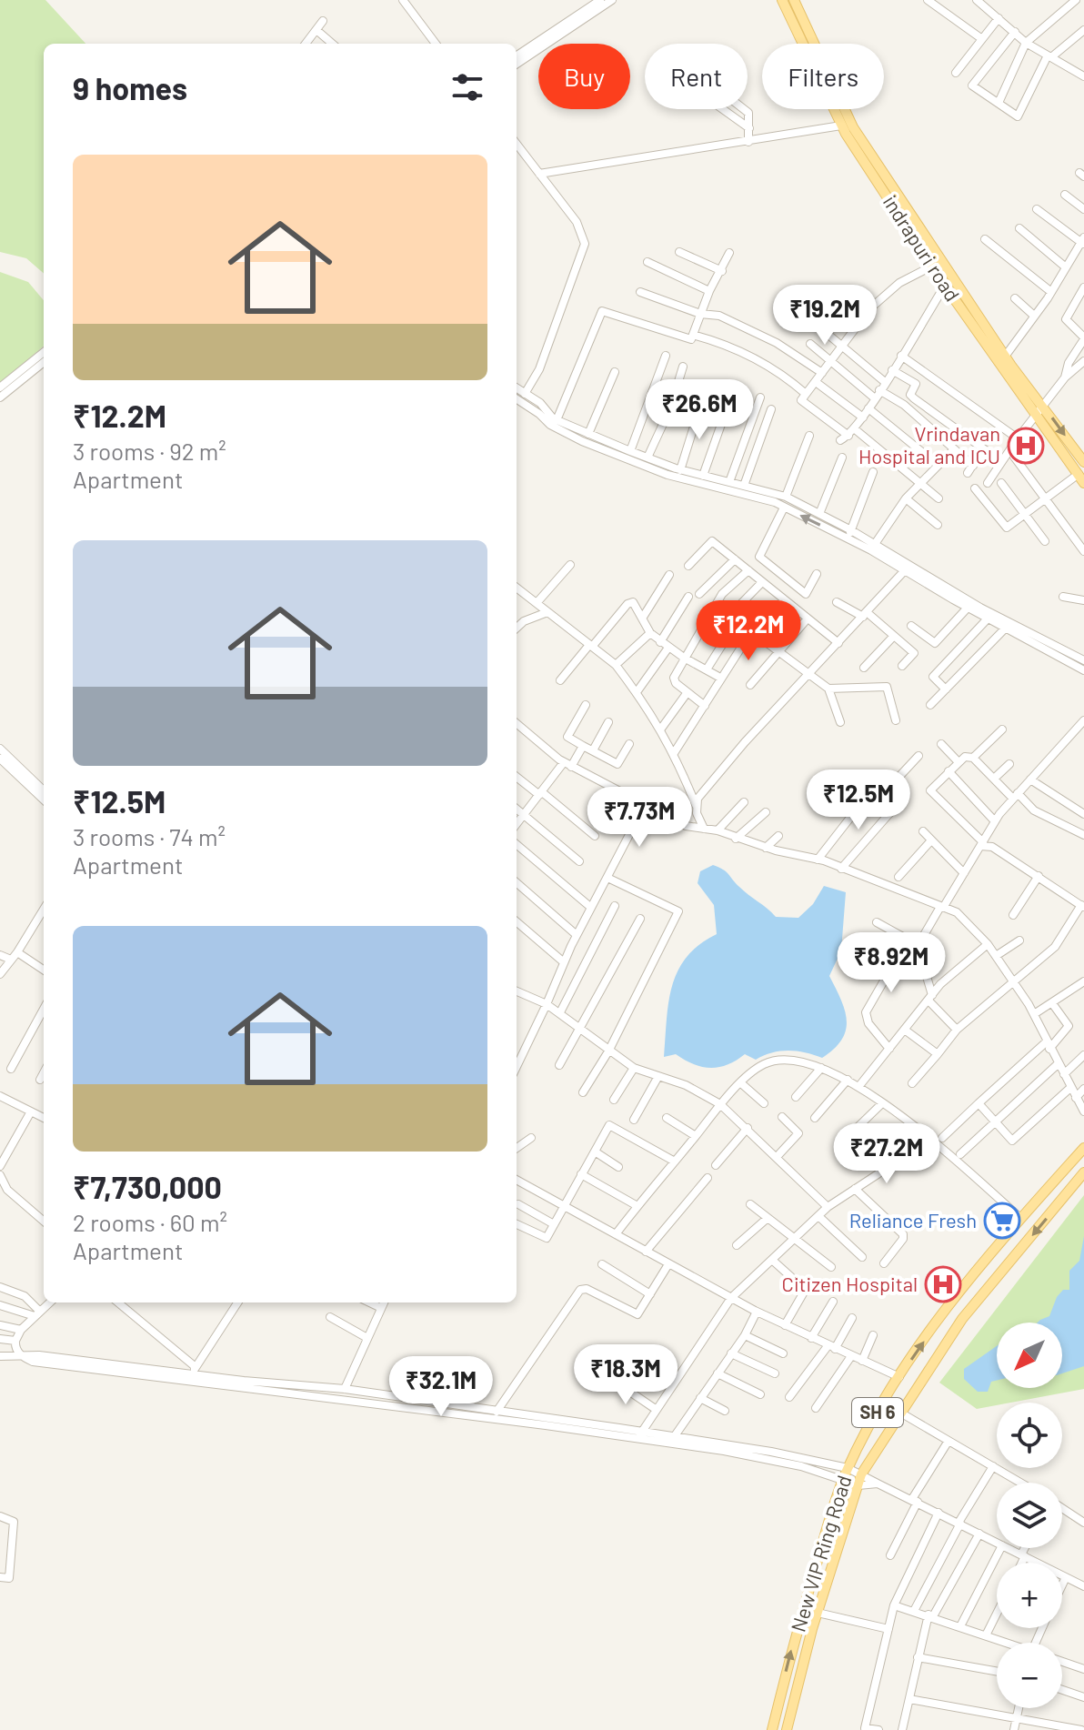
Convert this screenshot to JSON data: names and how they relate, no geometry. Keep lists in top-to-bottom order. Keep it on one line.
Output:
{"streets":{"main road":["indrapuri road","SH 6","New VIP Ring Road"]},"places":{"hospital":["Vrindavan Hospital and ICU","Citizen Hospital"],"supermarket":["Reliance Fresh"]},"north":"bottom left","page":{"chip":["Buy","Rent","Filters"],"heading":"9 homes","list":[{"name":"₹12.2M","note":"3 rooms · 92 m² · Apartment"},{"name":"₹12.5M","note":"3 rooms · 74 m² · Apartment"},{"name":"₹7,730,000","note":"2 rooms · 60 m² · Apartment"}],"price":["₹19.2M","₹26.6M","₹12.2M","₹12.5M","₹7.73M","₹8.92M","₹27.2M","₹18.3M","₹32.1M"],"map_buttons":["+","−"]}}
